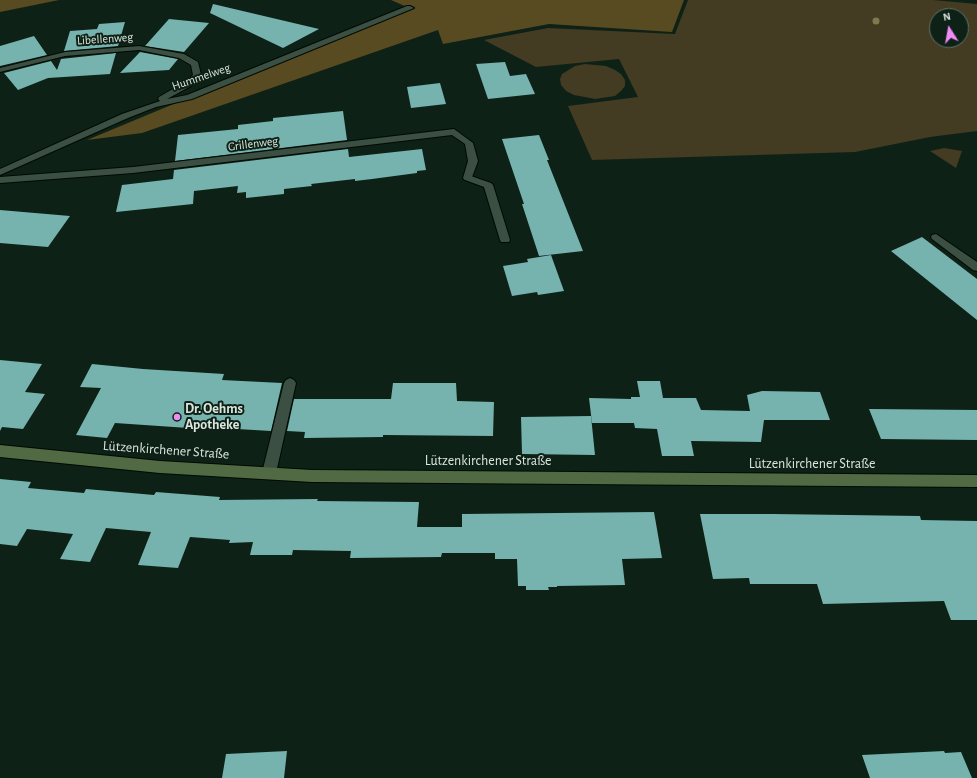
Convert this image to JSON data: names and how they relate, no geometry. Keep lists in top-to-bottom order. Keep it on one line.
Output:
{"streets":{"main road":["Lützenkirchener Straße"],"street":["Libellenweg","Hummelweg","Grillenweg"]},"crossings":[["Libellenweg","Hummelweg"]],"places":["Dr. Oehms Apotheke"],"north":"top"}
